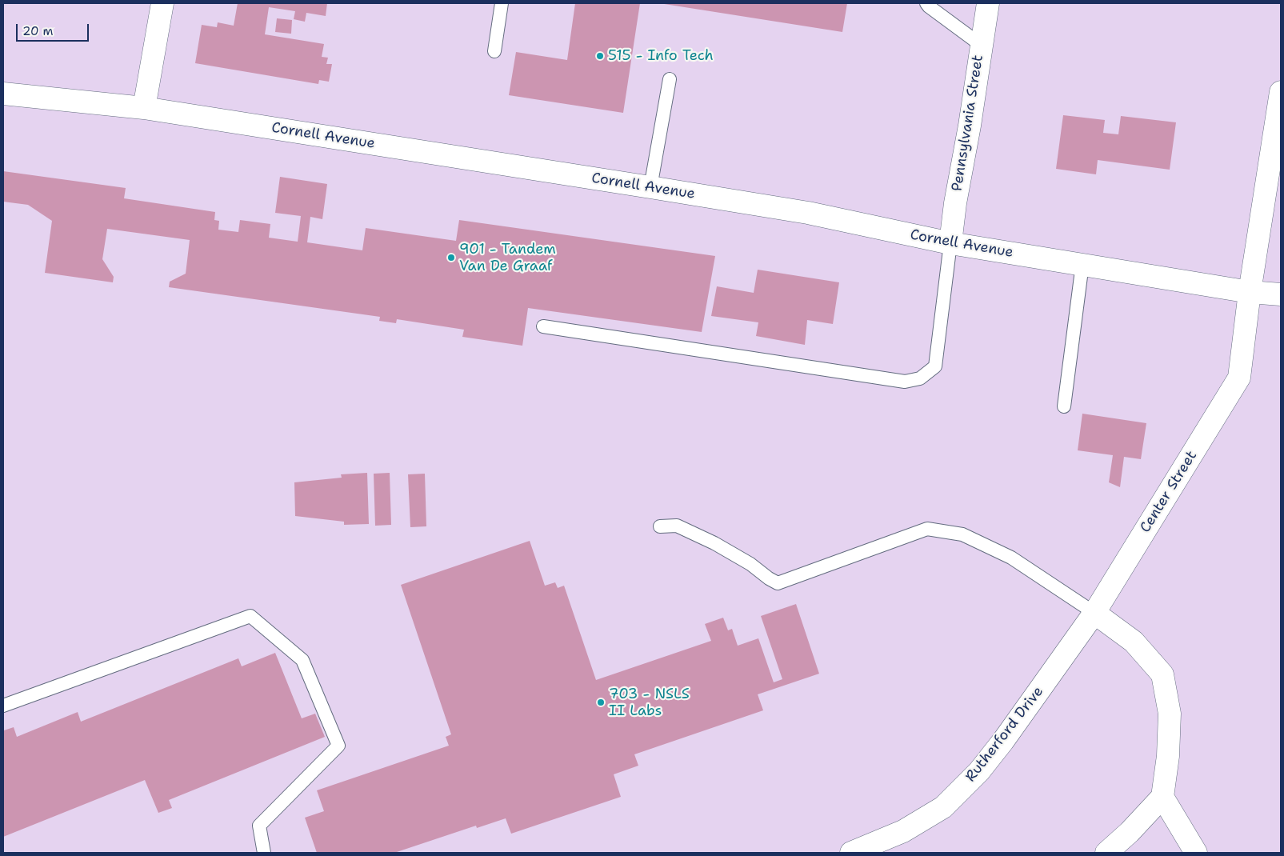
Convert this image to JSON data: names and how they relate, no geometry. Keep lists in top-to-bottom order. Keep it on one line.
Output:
{"streets":{"street":["Pennsylvania Street","Cornell Avenue","Center Street","Rutherford Drive"]},"crossings":[["Pennsylvania Street","Cornell Avenue"],["Cornell Avenue","Center Street"],["Center Street","Rutherford Drive"]],"places":["515 - Info Tech","901 - Tandem Van De Graaf","703 - NSLS II Labs"],"scale_bar":"20 m"}
